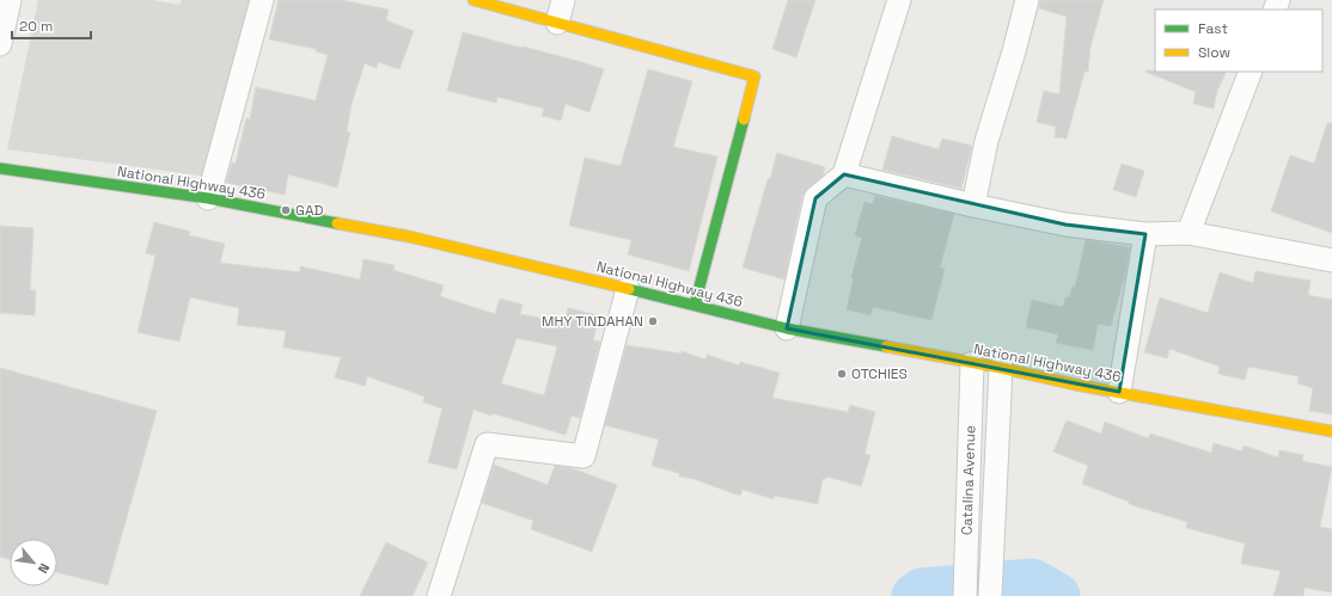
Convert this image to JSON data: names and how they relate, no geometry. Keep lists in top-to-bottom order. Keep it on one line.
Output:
{"streets":{"main road":["National Highway 436"],"street":["Catalina Avenue"]},"crossings":[["National Highway 436","Catalina Avenue"]],"places":["GAD","MHY TINDAHAN","OTCHIES"],"legend":["Fast","Slow"],"scale_bar":"20 m","north":"bottom right"}
